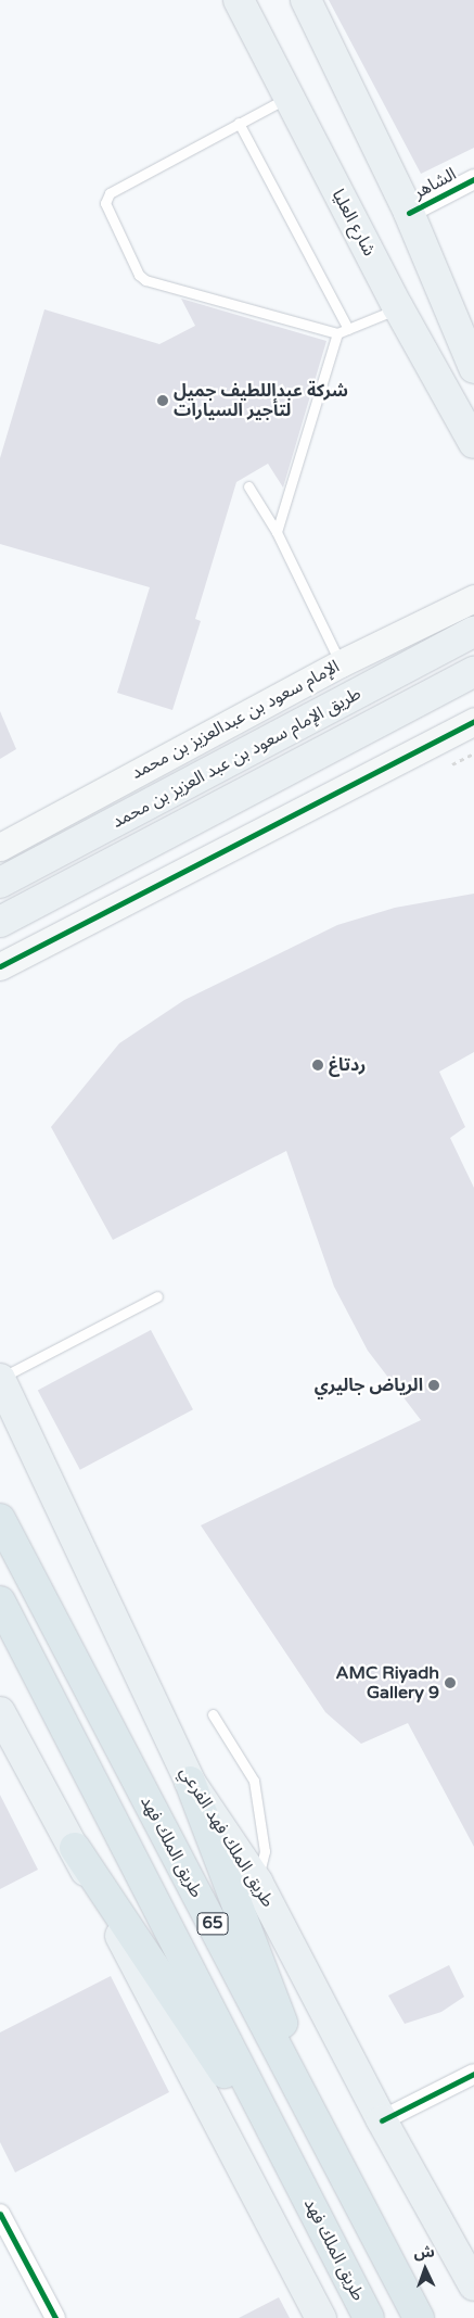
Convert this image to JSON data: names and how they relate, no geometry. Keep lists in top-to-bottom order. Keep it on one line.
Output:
{"streets":{"highway":["طريق الملك فهد","65"],"main road":["شارع العليا","الإمام سعود بن عبدالعزيز بن محمد","طريق الإمام سعود بن عبد العزيز بن محمد","طريق الملك فهد الفرعي"],"street":["الشاهر"]},"places":["شركة عبداللطيف جميل لتأجير السيارات","ردتاغ","الرياض جاليري","AMC Riyadh Gallery 9"],"north":"top"}
